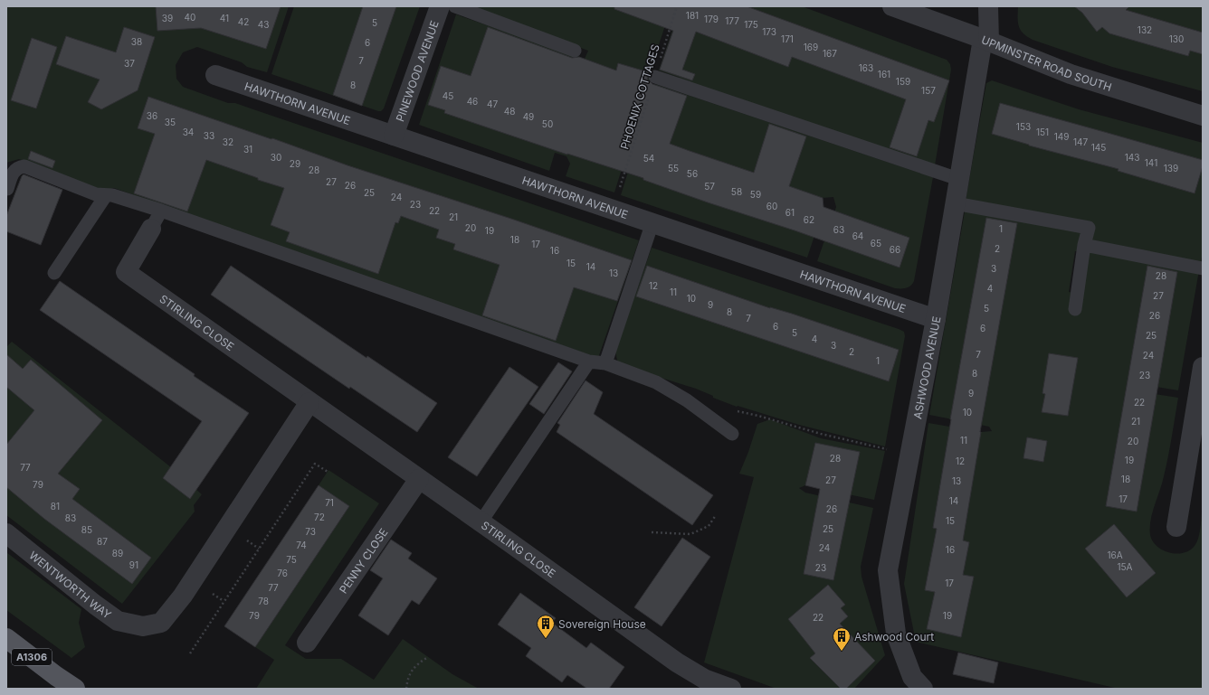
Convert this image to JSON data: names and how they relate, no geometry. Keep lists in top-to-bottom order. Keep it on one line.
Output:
{"streets":{"main road":["A1306"],"street":["UPMINSTER ROAD SOUTH","PINEWOOD AVENUE","HAWTHORN AVENUE","STIRLING CLOSE","ASHWOOD AVENUE","PENNY CLOSE","WENTWORTH WAY"],"path":["PHOENIX COTTAGES"]},"crossings":[["UPMINSTER ROAD SOUTH","ASHWOOD AVENUE"],["PINEWOOD AVENUE","HAWTHORN AVENUE"],["HAWTHORN AVENUE","ASHWOOD AVENUE"],["STIRLING CLOSE","PENNY CLOSE"],["STIRLING CLOSE","WENTWORTH WAY"]],"places":{"building":["Sovereign House","Ashwood Court"]},"house_numbers":["181","40","39","41","179","177","42","5","43","175","132","173","171","130","38","6","169","167","7","37","163","161","159","8","157","45","46","47","48","36","49","35","50","153","34","151","33","149","32","147","145","31","30","143","54","141","29","55","139","28","56","27","26","57","58","25","59","24","23","60","22","61","21","62","20","1","63","19","64","18","65","17","2","66","16","15","14","3","13","28","12","4","11","27","10","9","5","8","26","7","6","6","5","25","4","3","2","7","24","1","8","23","9","22","10","21","11","20","28","19","12","77","18","27","13","79","17","14","71","81","26","72","83","15","25","85","73","87","74","24","16","89","16A","75","91","15A","23","76","17","77","78","79","19","22"]}
